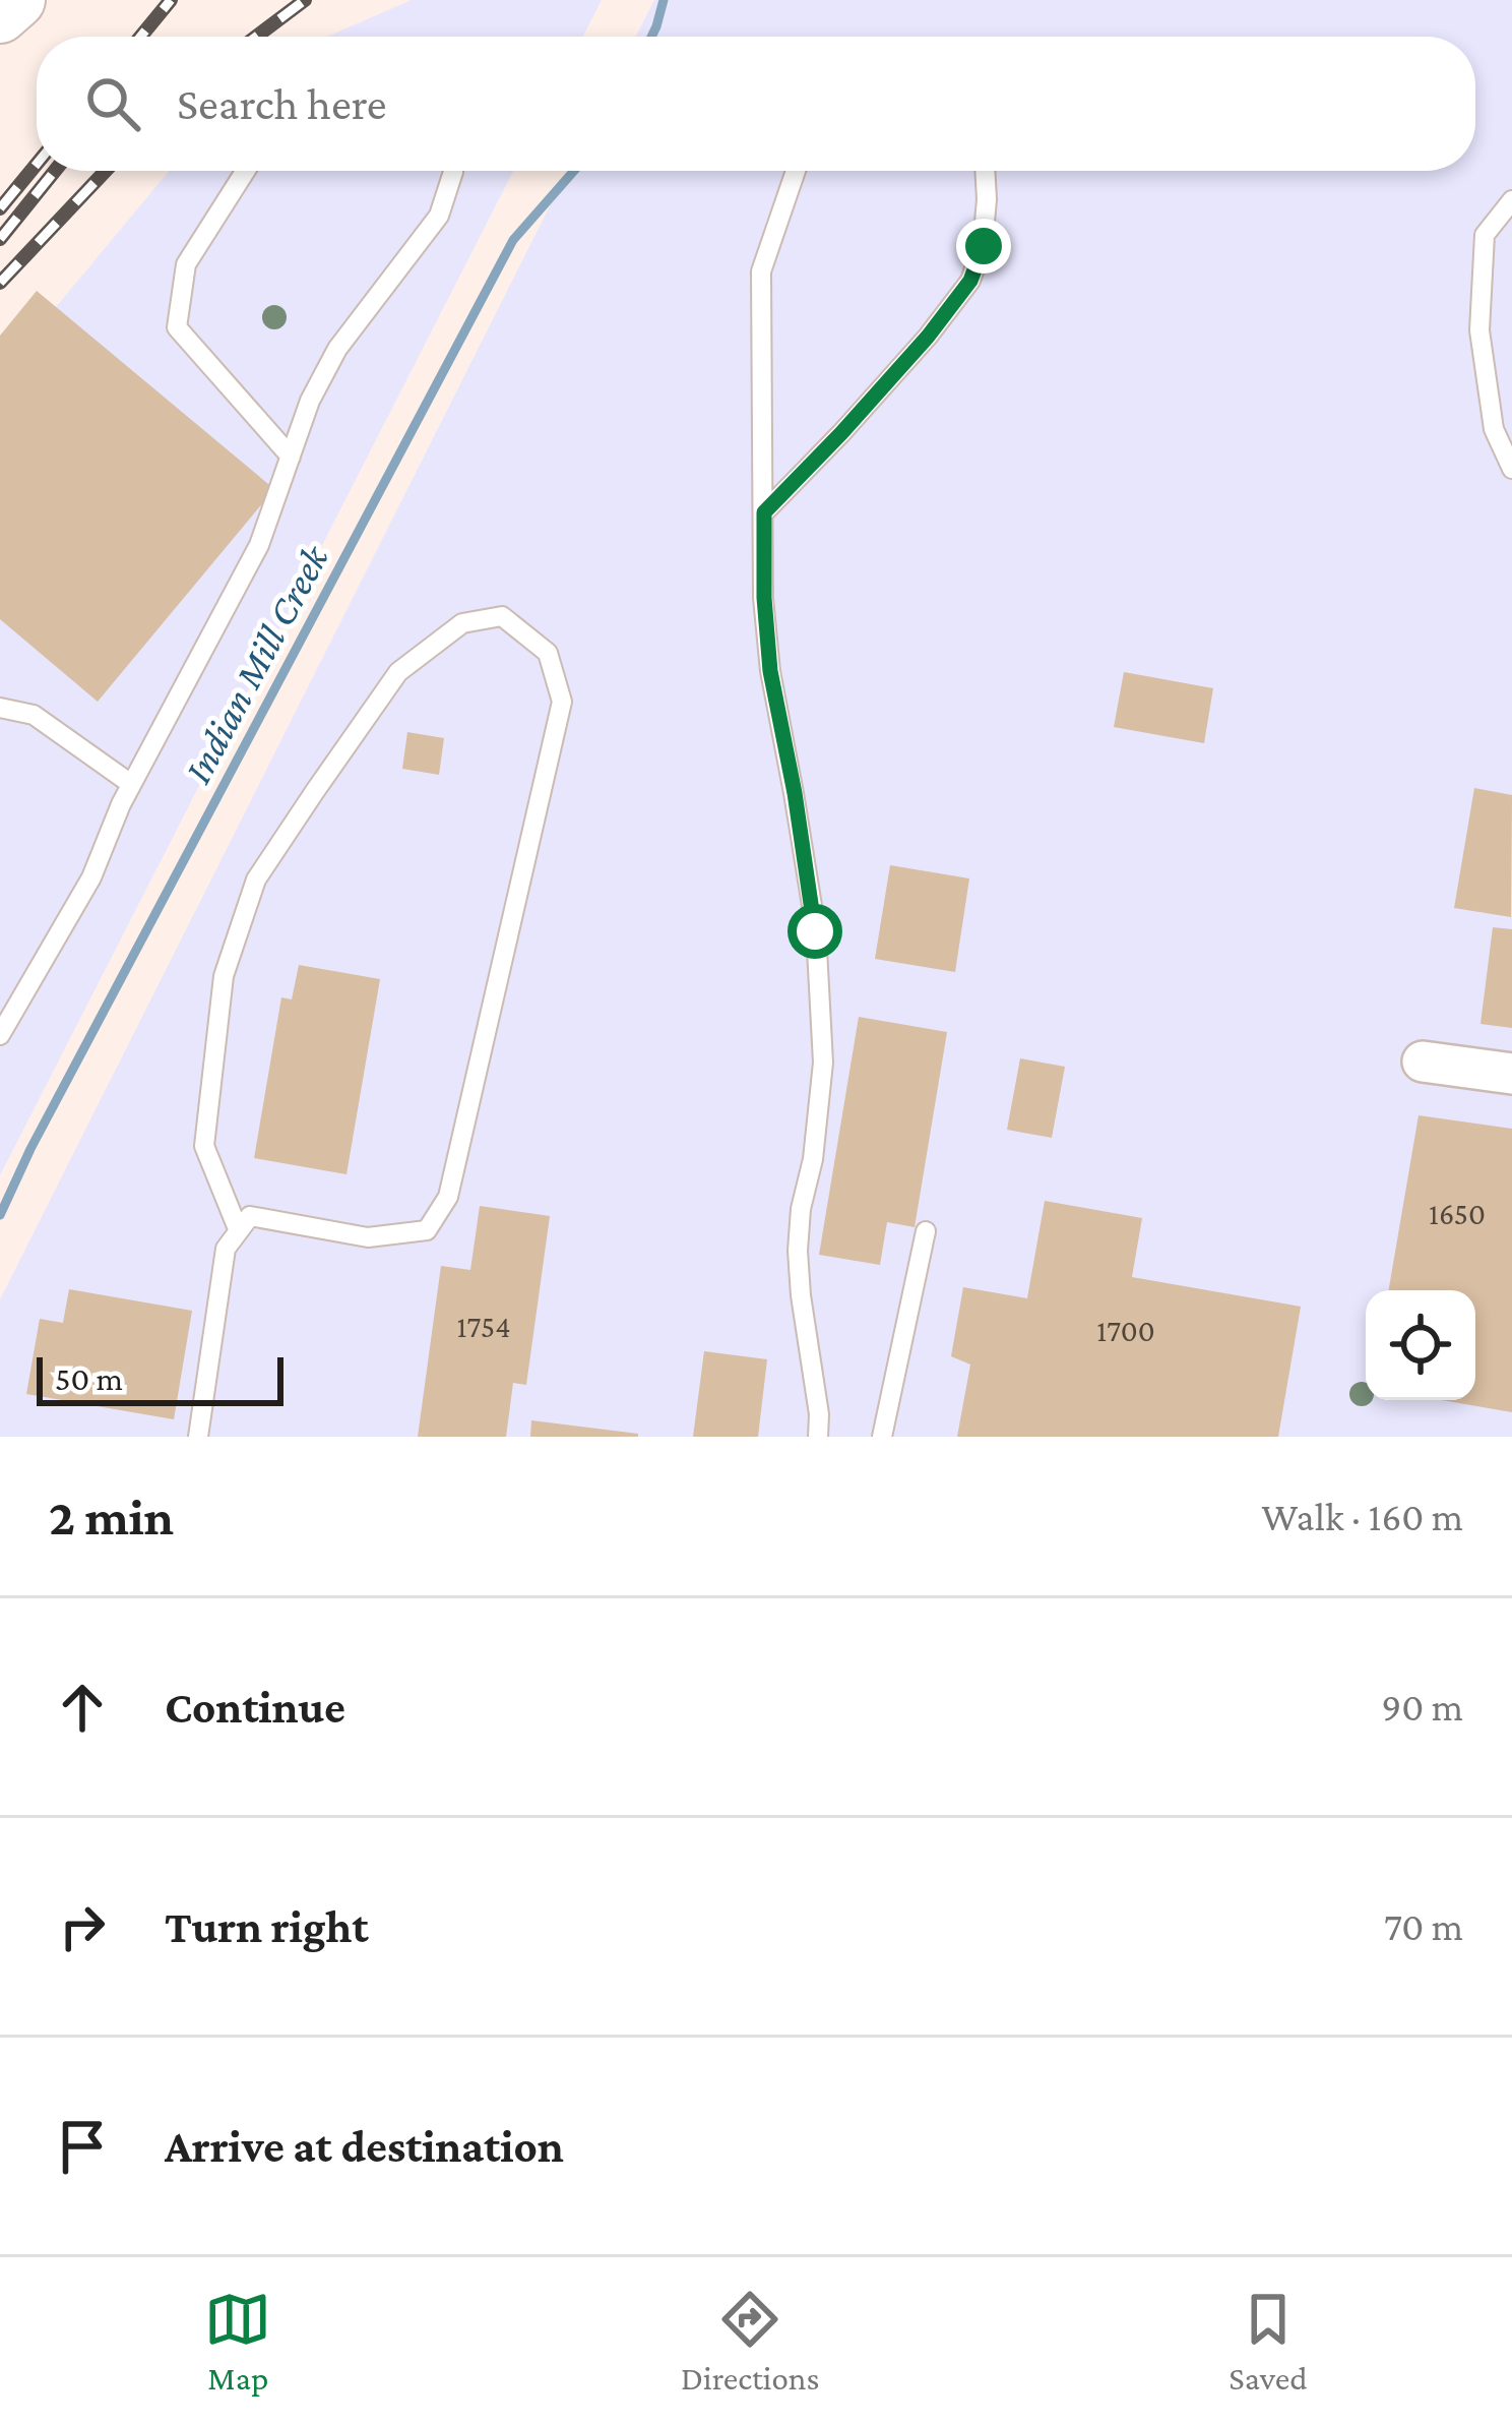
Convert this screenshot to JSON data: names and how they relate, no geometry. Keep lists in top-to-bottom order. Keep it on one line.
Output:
{"water":["Indian Mill Creek"],"house_numbers":["1650","1754","1700"],"scale_bar":"50 m","page":{"search":"Search here","scale":"50 m","heading":["2 min","Walk · 160 m"],"list":[["Continue","90 m"],["Turn right","70 m"],"Arrive at destination"],"nav":["Map","Directions","Saved"]}}
